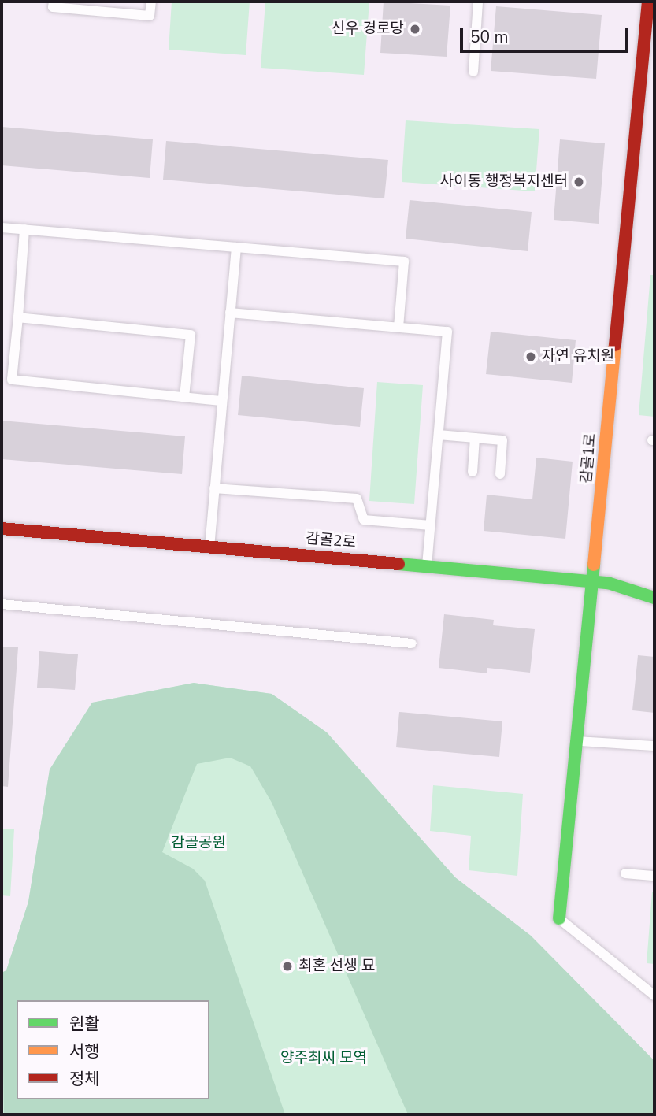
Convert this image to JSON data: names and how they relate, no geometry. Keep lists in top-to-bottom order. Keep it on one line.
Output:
{"streets":{"street":["감골1로","감골2로"]},"crossings":[["감골1로","감골2로"]],"parks":["감골공원","양주최씨 모역"],"places":["신우 경로당","사이동 행정복지센터","자연 유치원","최혼 선생 묘"],"legend":["원활","서행","정체"],"scale_bar":"50 m"}
